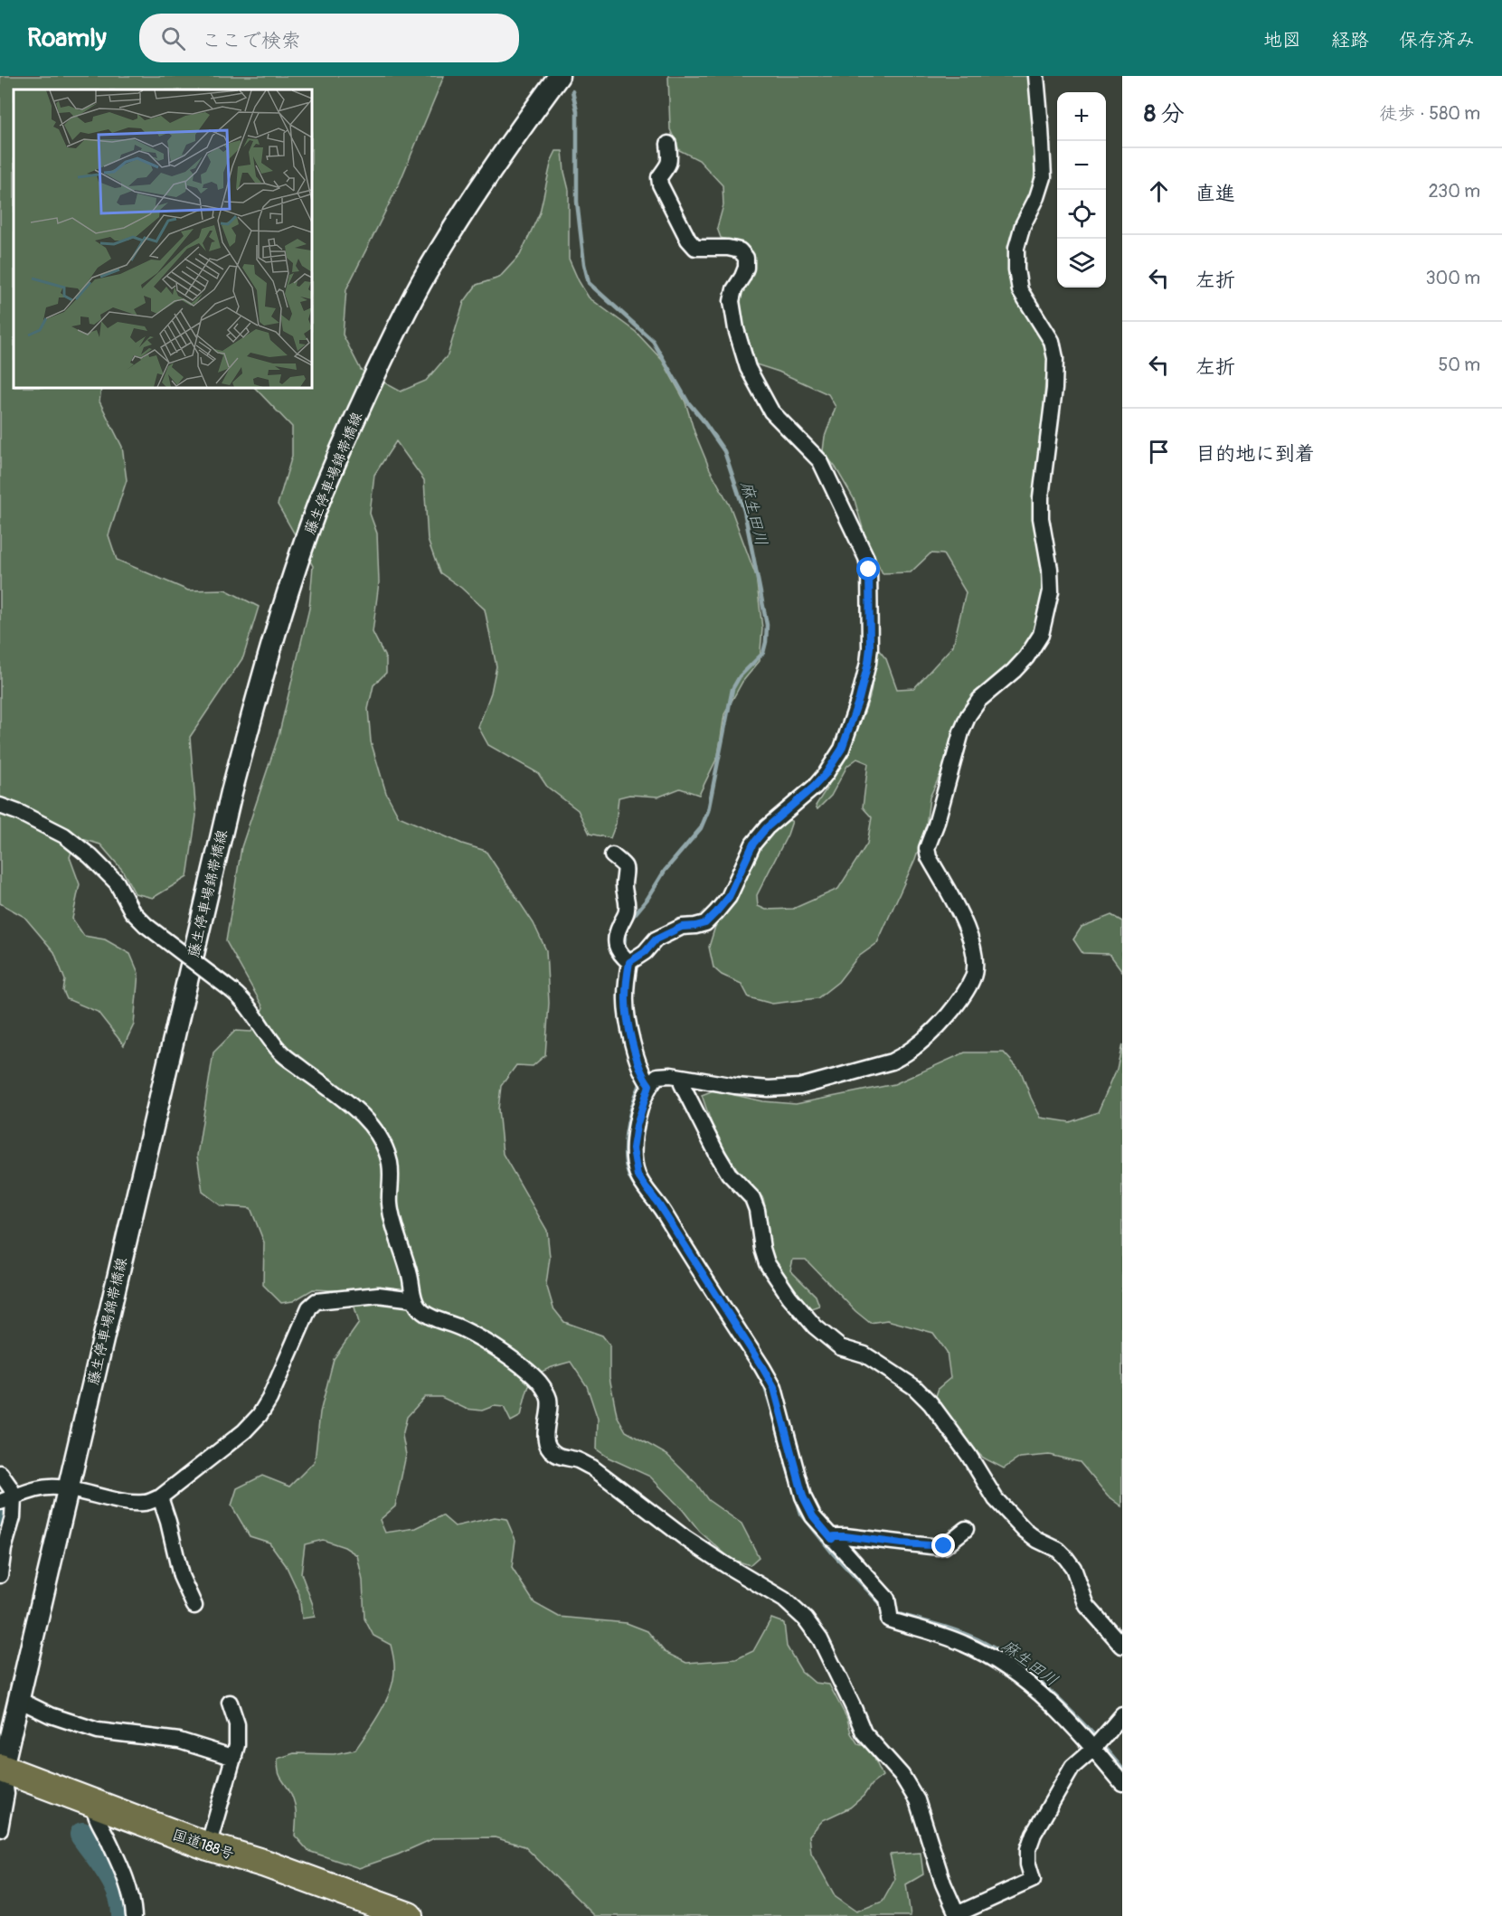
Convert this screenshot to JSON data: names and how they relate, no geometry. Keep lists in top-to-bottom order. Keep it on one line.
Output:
{"streets":{"highway":["国道188号"],"main road":["藤生停車場錦帯橋線"]},"crossings":[["藤生停車場錦帯橋線","国道188号"]],"water":["麻生田川"],"page":{"header":"Roamly","search":"ここで検索","nav":["地図","経路","保存済み"],"heading":["8 分","徒歩 · 580 m"],"map_buttons":["+","−"],"list":[["直進","230 m"],["左折","300 m"],["左折","50 m"],"目的地に到着"]}}
